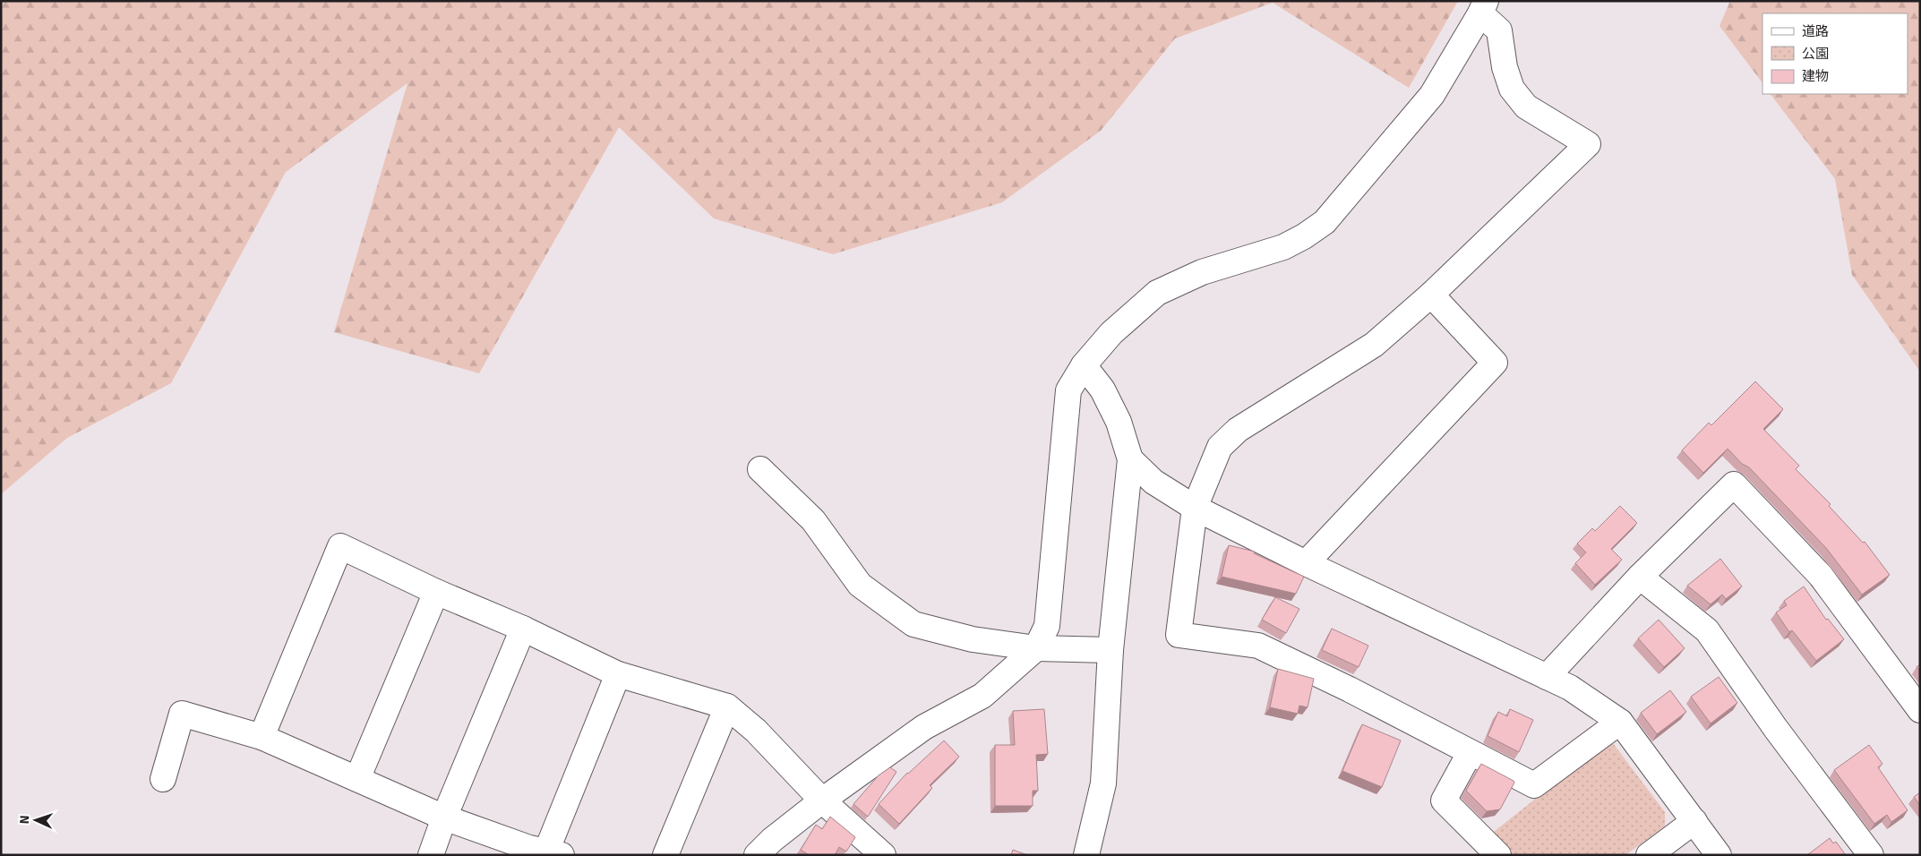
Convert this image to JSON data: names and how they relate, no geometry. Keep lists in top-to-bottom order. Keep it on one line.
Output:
{"legend":["道路","公園","建物"],"north":"left"}
